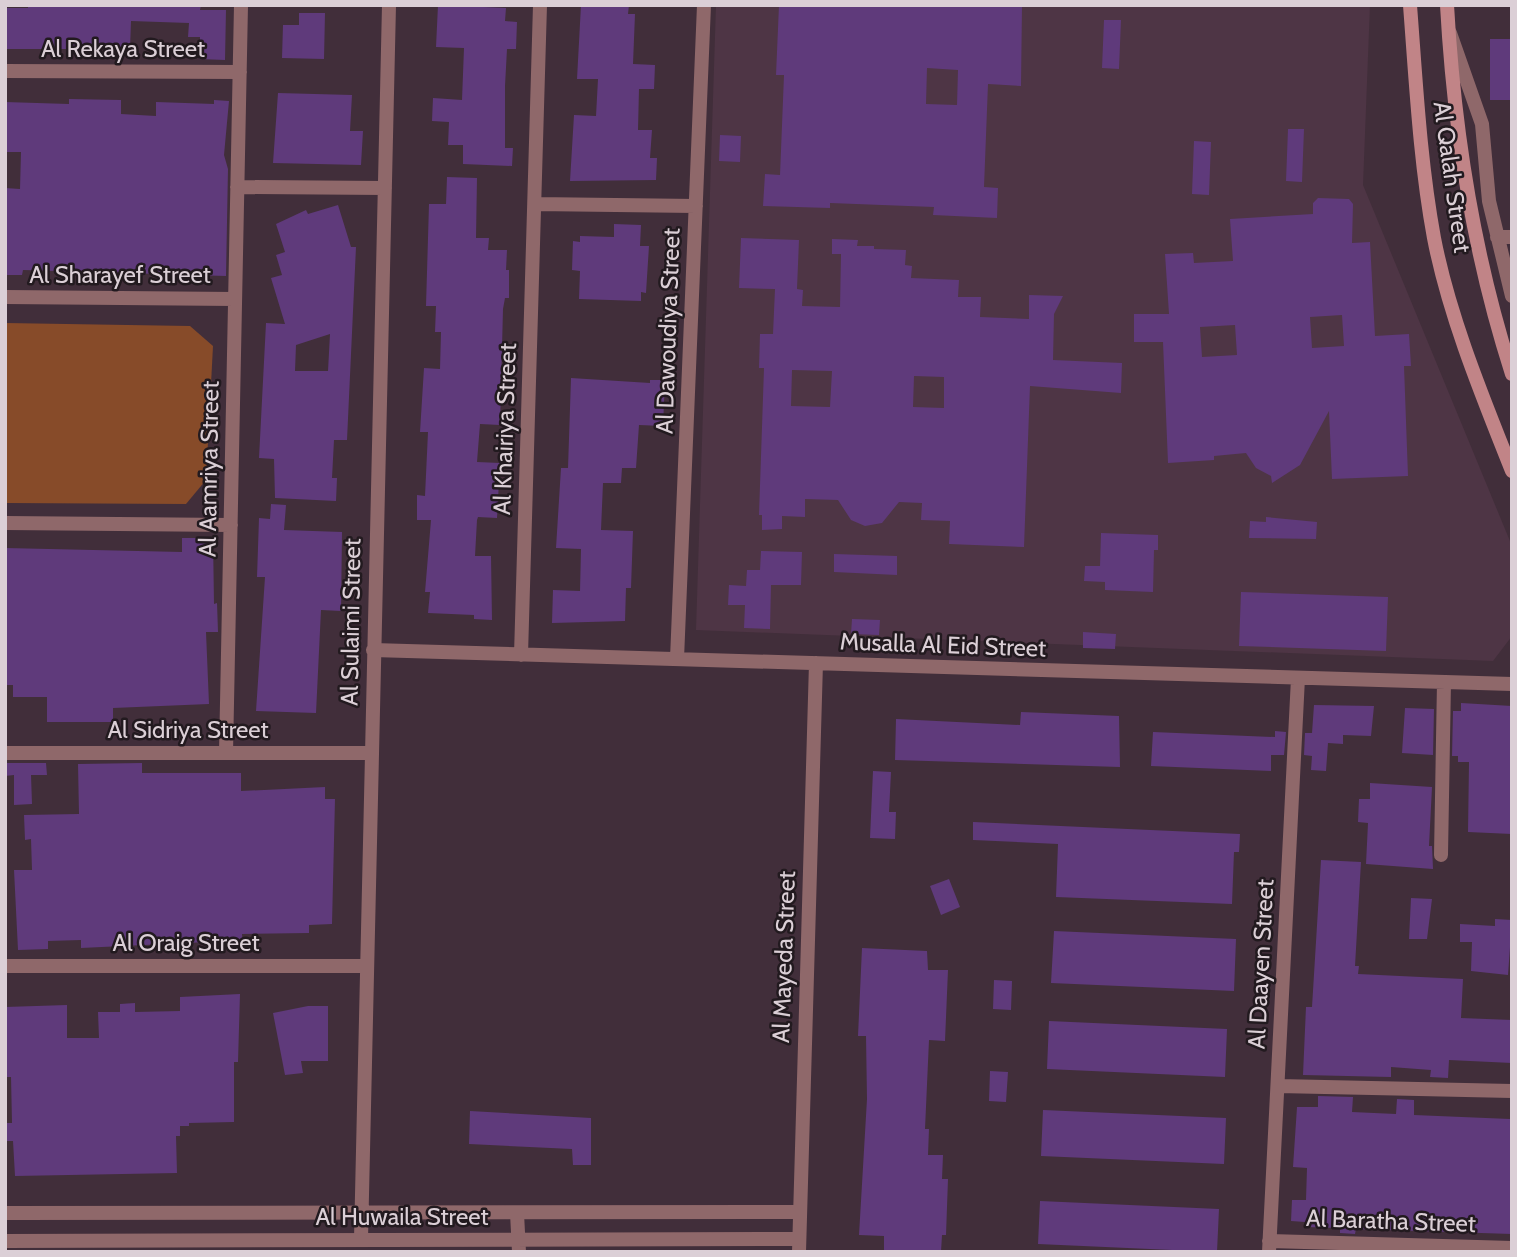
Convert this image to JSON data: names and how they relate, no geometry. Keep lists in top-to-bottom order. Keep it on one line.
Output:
{"streets":{"main road":["Al Qalah Street"],"street":["Al Rekaya Street","Al Sharayef Street","Al Dawoudiya Street","Al Khairiya Street","Al Aamriya Street","Al Sulaimi Street","Musalla Al Eid Street","Al Sidriya Street","Al Oraig Street","Al Mayeda Street","Al Daayen Street","Al Huwaila Street","Al Baratha Street"]},"crossings":[["Al Rekaya Street","Al Aamriya Street"],["Al Sharayef Street","Al Aamriya Street"],["Al Dawoudiya Street","Musalla Al Eid Street"],["Al Khairiya Street","Musalla Al Eid Street"],["Al Aamriya Street","Al Sidriya Street"],["Al Sulaimi Street","Musalla Al Eid Street"],["Al Sulaimi Street","Al Sidriya Street"],["Al Sulaimi Street","Al Oraig Street"],["Al Sulaimi Street","Al Huwaila Street"],["Musalla Al Eid Street","Al Mayeda Street"],["Musalla Al Eid Street","Al Daayen Street"],["Al Mayeda Street","Al Huwaila Street"],["Al Daayen Street","Al Baratha Street"]]}
